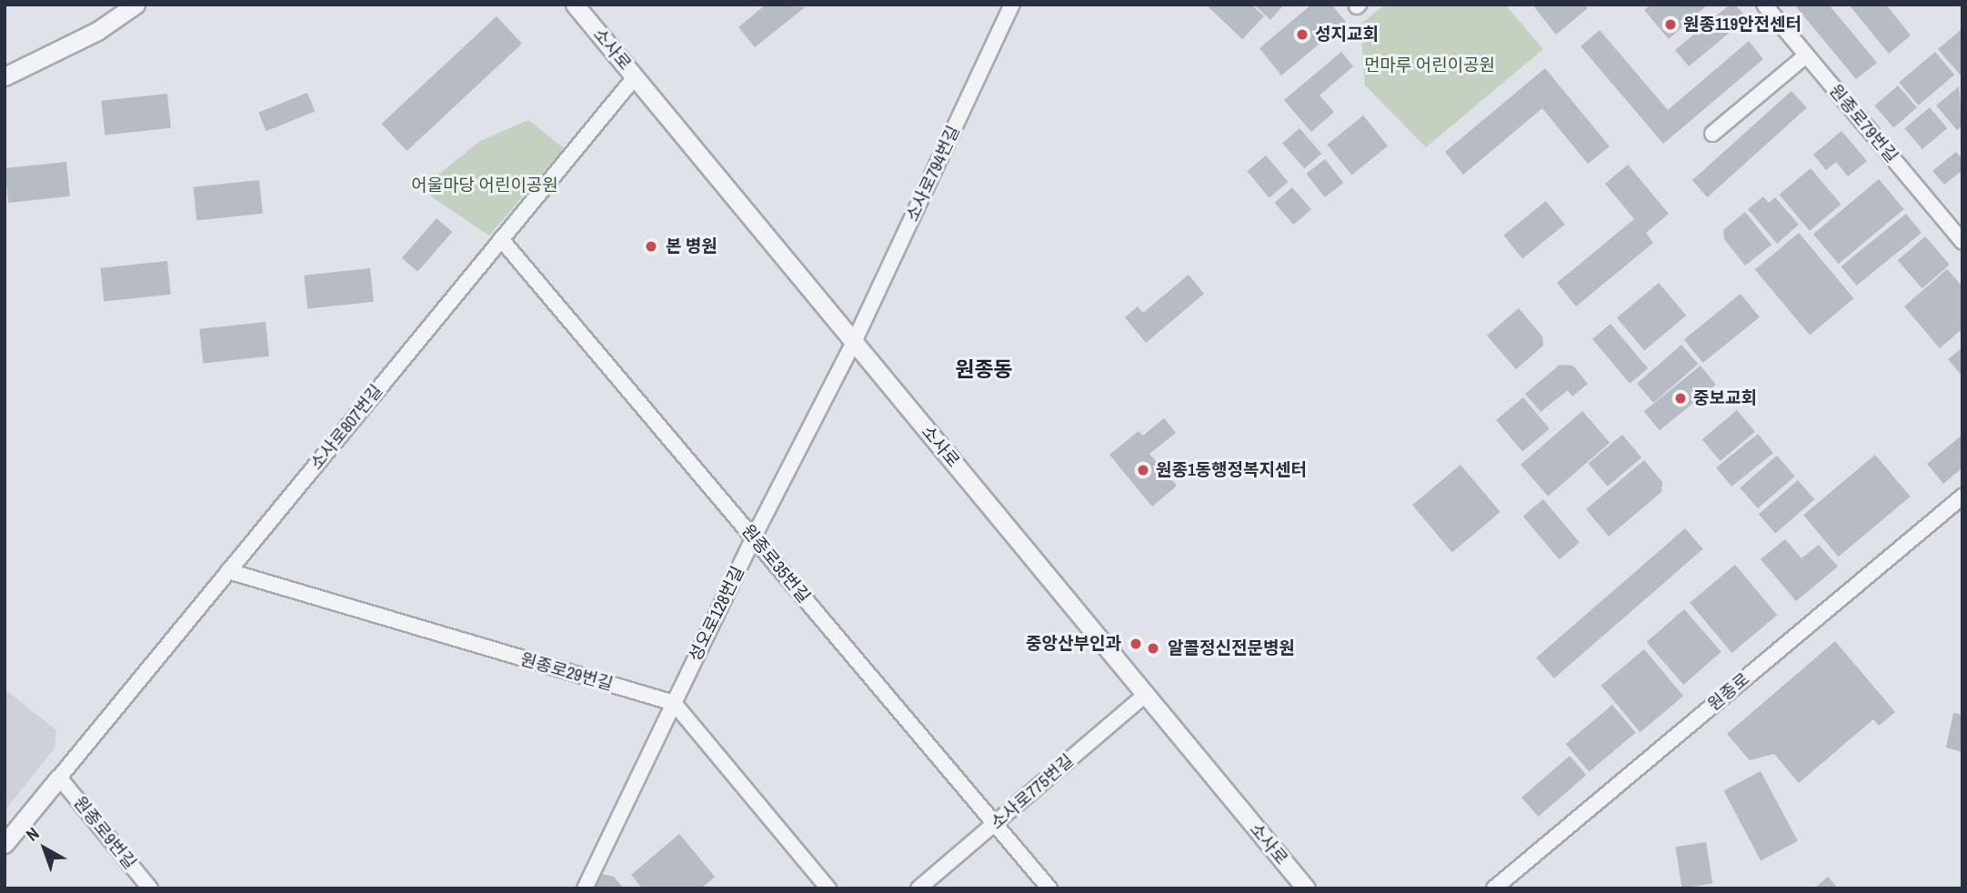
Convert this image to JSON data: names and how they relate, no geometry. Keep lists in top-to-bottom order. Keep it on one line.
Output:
{"streets":{"street":["소사로","원종로79번길","소사로794번길","소사로807번길","원종로35번길","성오로128번길","원종로29번길","원종로","소사로775번길","원종로9번길"]},"crossings":[["소사로","소사로794번길"],["소사로","소사로807번길"],["소사로","성오로128번길"],["소사로","소사로775번길"],["소사로794번길","성오로128번길"],["소사로807번길","원종로35번길"],["소사로807번길","원종로29번길"],["소사로807번길","원종로9번길"],["원종로35번길","성오로128번길"],["원종로35번길","소사로775번길"],["성오로128번길","원종로29번길"]],"districts":["원종동"],"parks":["먼마루 어린이공원","어울마당 어린이공원"],"places":["원종119안전센터","성지교회","본 병원","중보교회","원종1동행정복지센터","중앙산부인과","알콜정신전문병원"],"north":"top left"}
